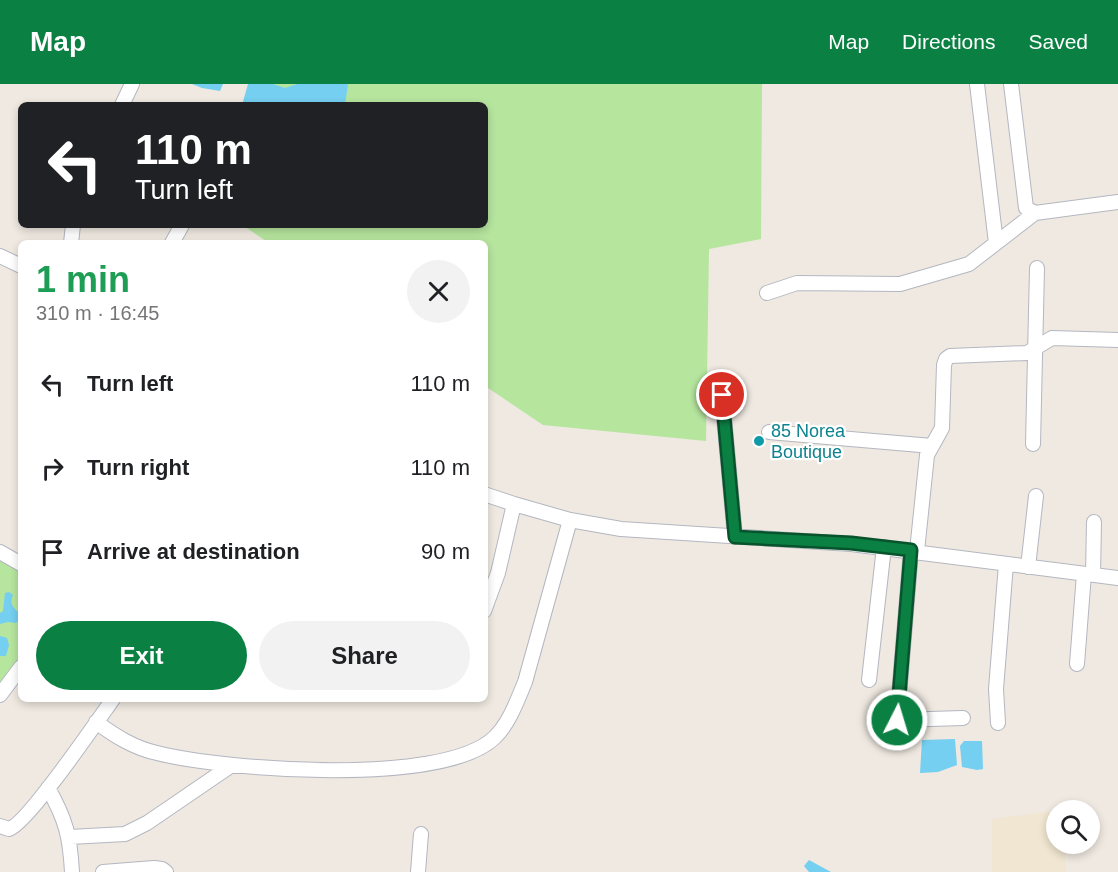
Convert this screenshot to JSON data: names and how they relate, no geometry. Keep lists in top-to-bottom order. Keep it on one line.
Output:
{"places":["85 Norea Boutique"],"page":{"header":"Map","nav":["Map","Directions","Saved"],"turn":["110 m","Turn left"],"heading":["1 min","310 m · 16:45"],"list":[{"name":"Turn left","value":"110 m"},{"name":"Turn right","value":"110 m"},{"name":"Arrive at destination","value":"90 m"}],"buttons":["Exit","Share"]}}
